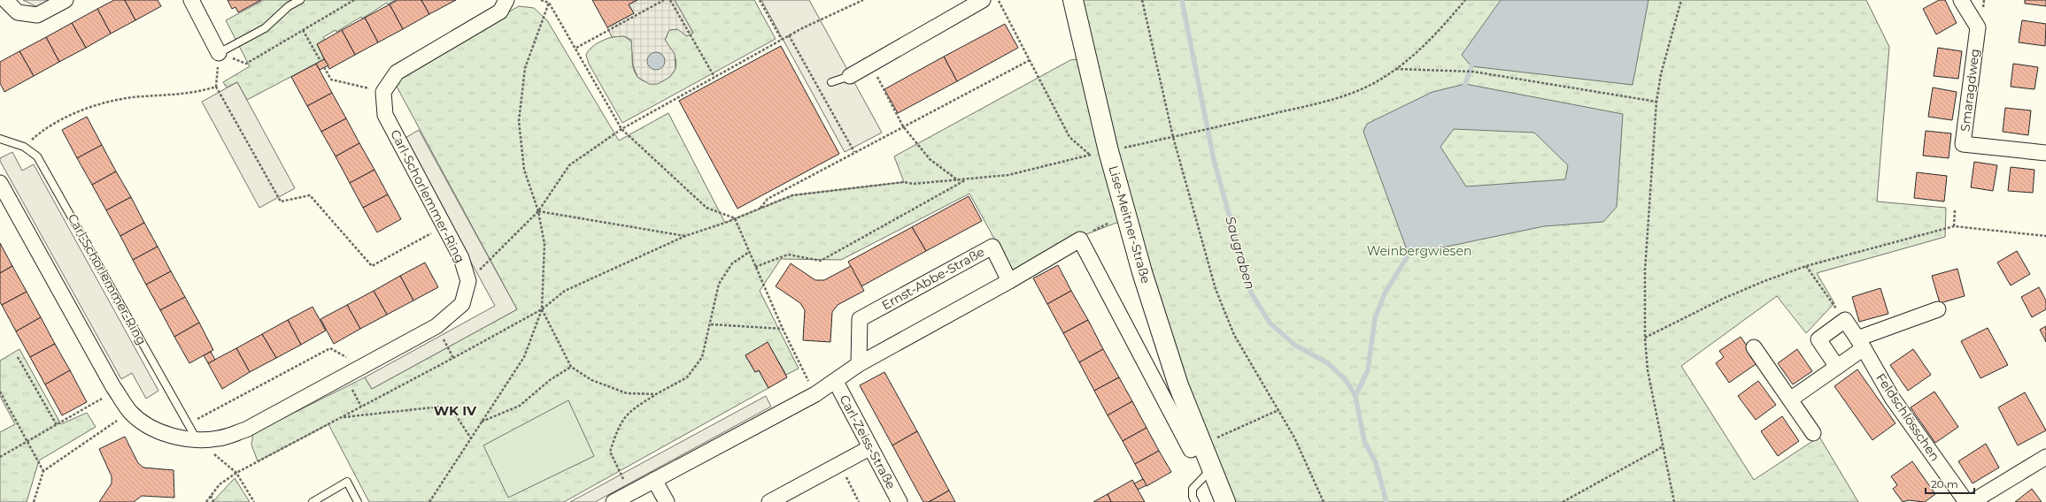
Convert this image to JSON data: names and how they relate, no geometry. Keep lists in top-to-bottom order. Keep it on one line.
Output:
{"streets":{"street":["Smaragdweg","Carl-Schorlemmer-Ring","Lise-Meitner-Straße","Ernst-Abbe-Straße","Feldschlösschen","Carl-Zeiss-Straße"]},"districts":["WK IV"],"water":["Saugraben"],"parks":["Weinbergwiesen"],"scale_bar":"20 m"}
